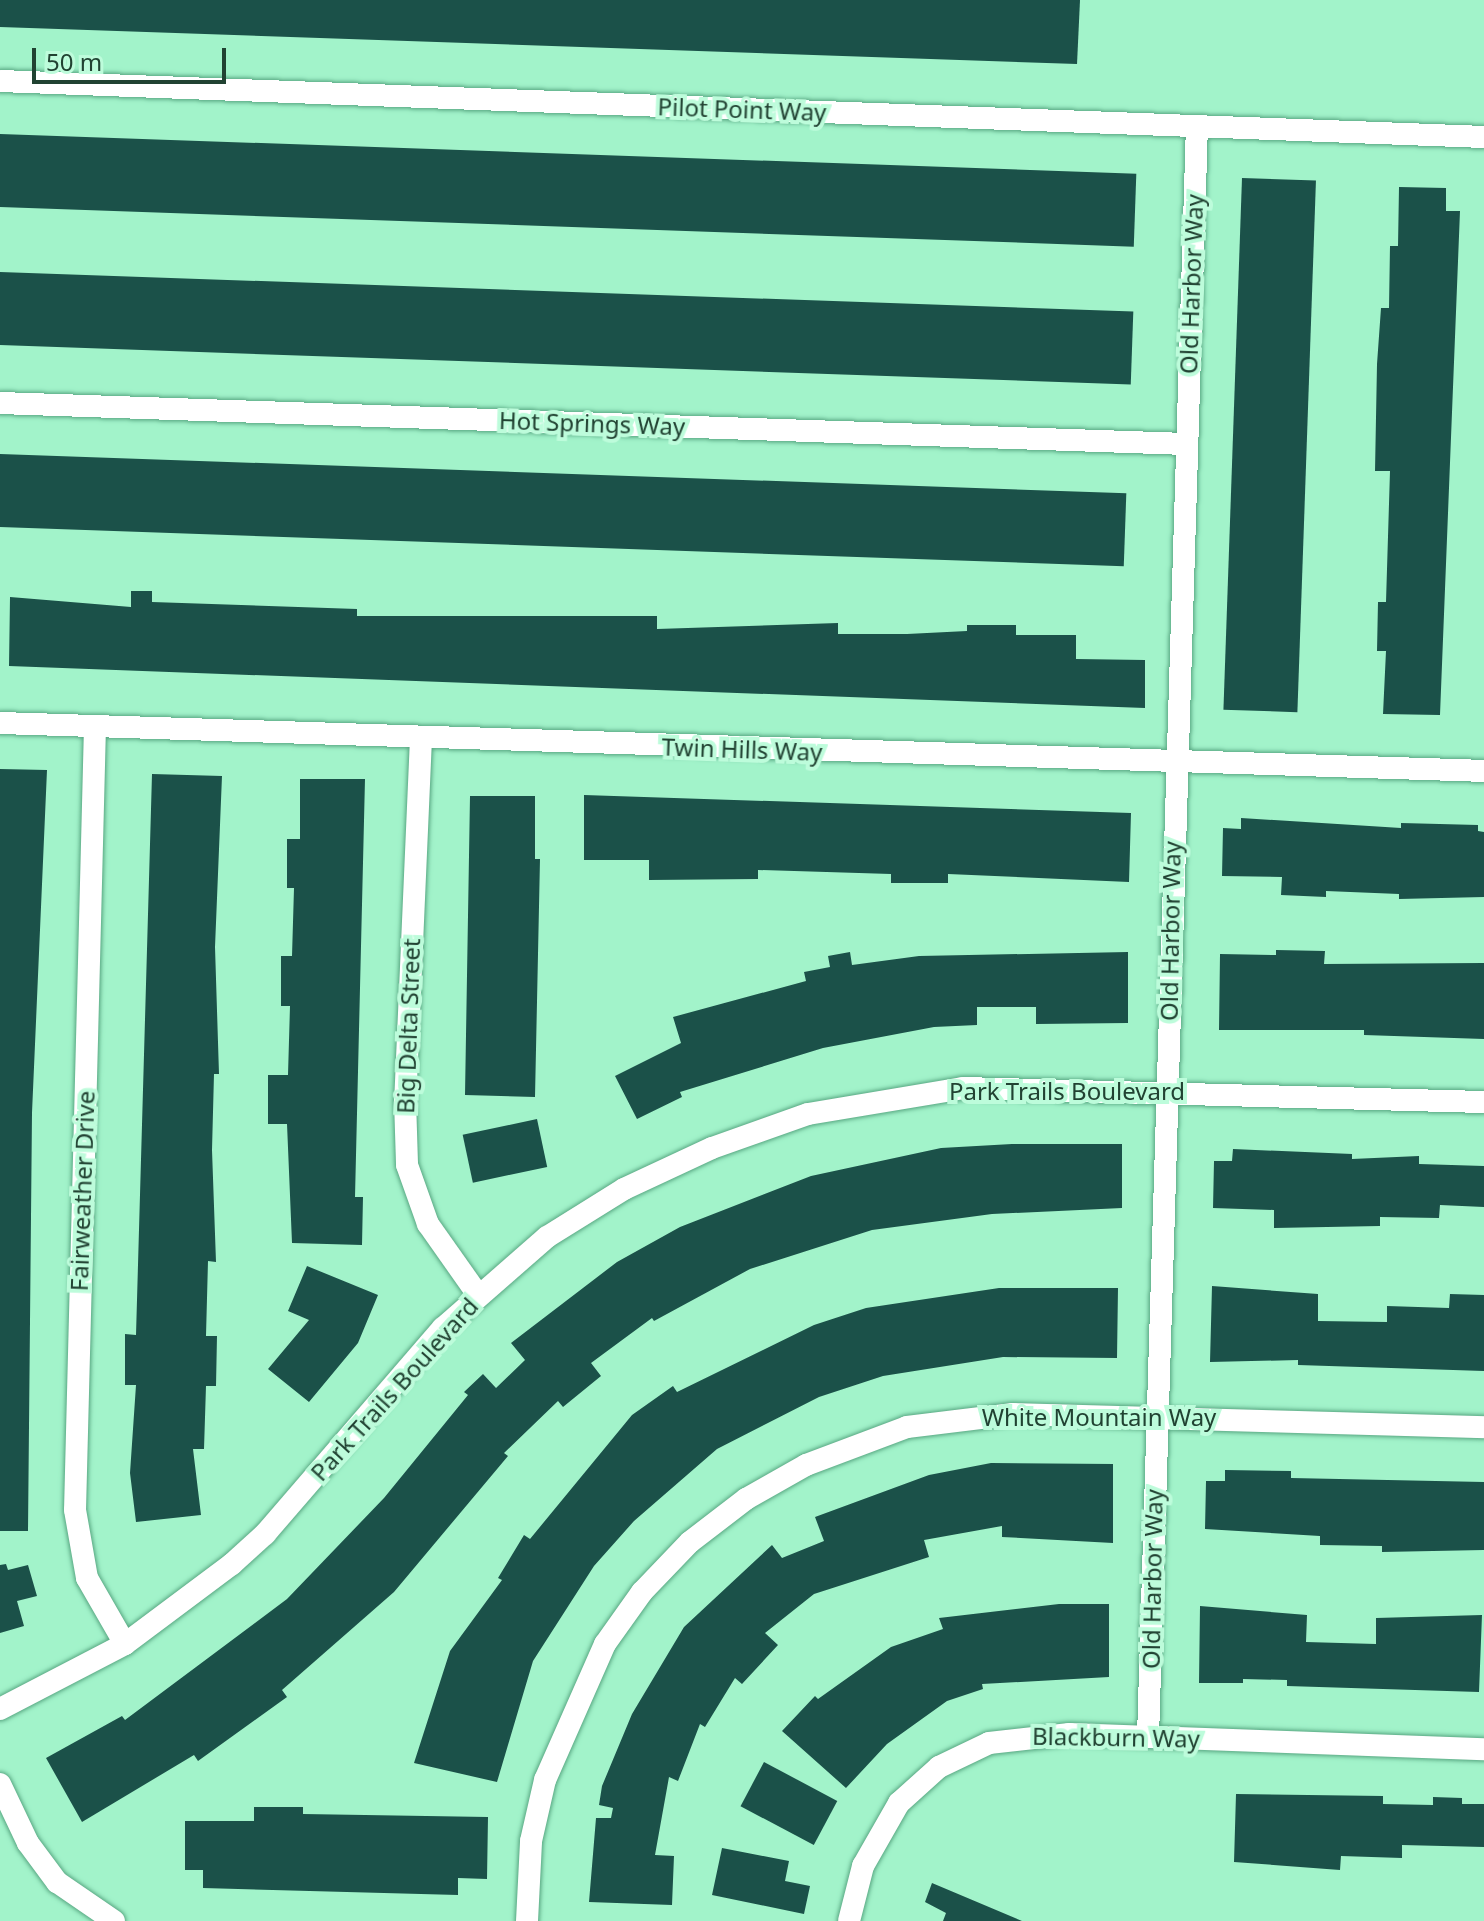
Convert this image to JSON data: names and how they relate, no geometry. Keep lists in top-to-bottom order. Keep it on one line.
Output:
{"streets":{"street":["Pilot Point Way","Old Harbor Way","Hot Springs Way","Twin Hills Way","Big Delta Street","Park Trails Boulevard","Fairweather Drive","White Mountain Way","Blackburn Way"]},"crossings":[["Pilot Point Way","Old Harbor Way"],["Old Harbor Way","Hot Springs Way"],["Old Harbor Way","Twin Hills Way"],["Old Harbor Way","Park Trails Boulevard"],["Old Harbor Way","White Mountain Way"],["Old Harbor Way","Blackburn Way"],["Twin Hills Way","Big Delta Street"],["Twin Hills Way","Fairweather Drive"],["Big Delta Street","Park Trails Boulevard"],["Park Trails Boulevard","Fairweather Drive"]],"scale_bar":"50 m"}
